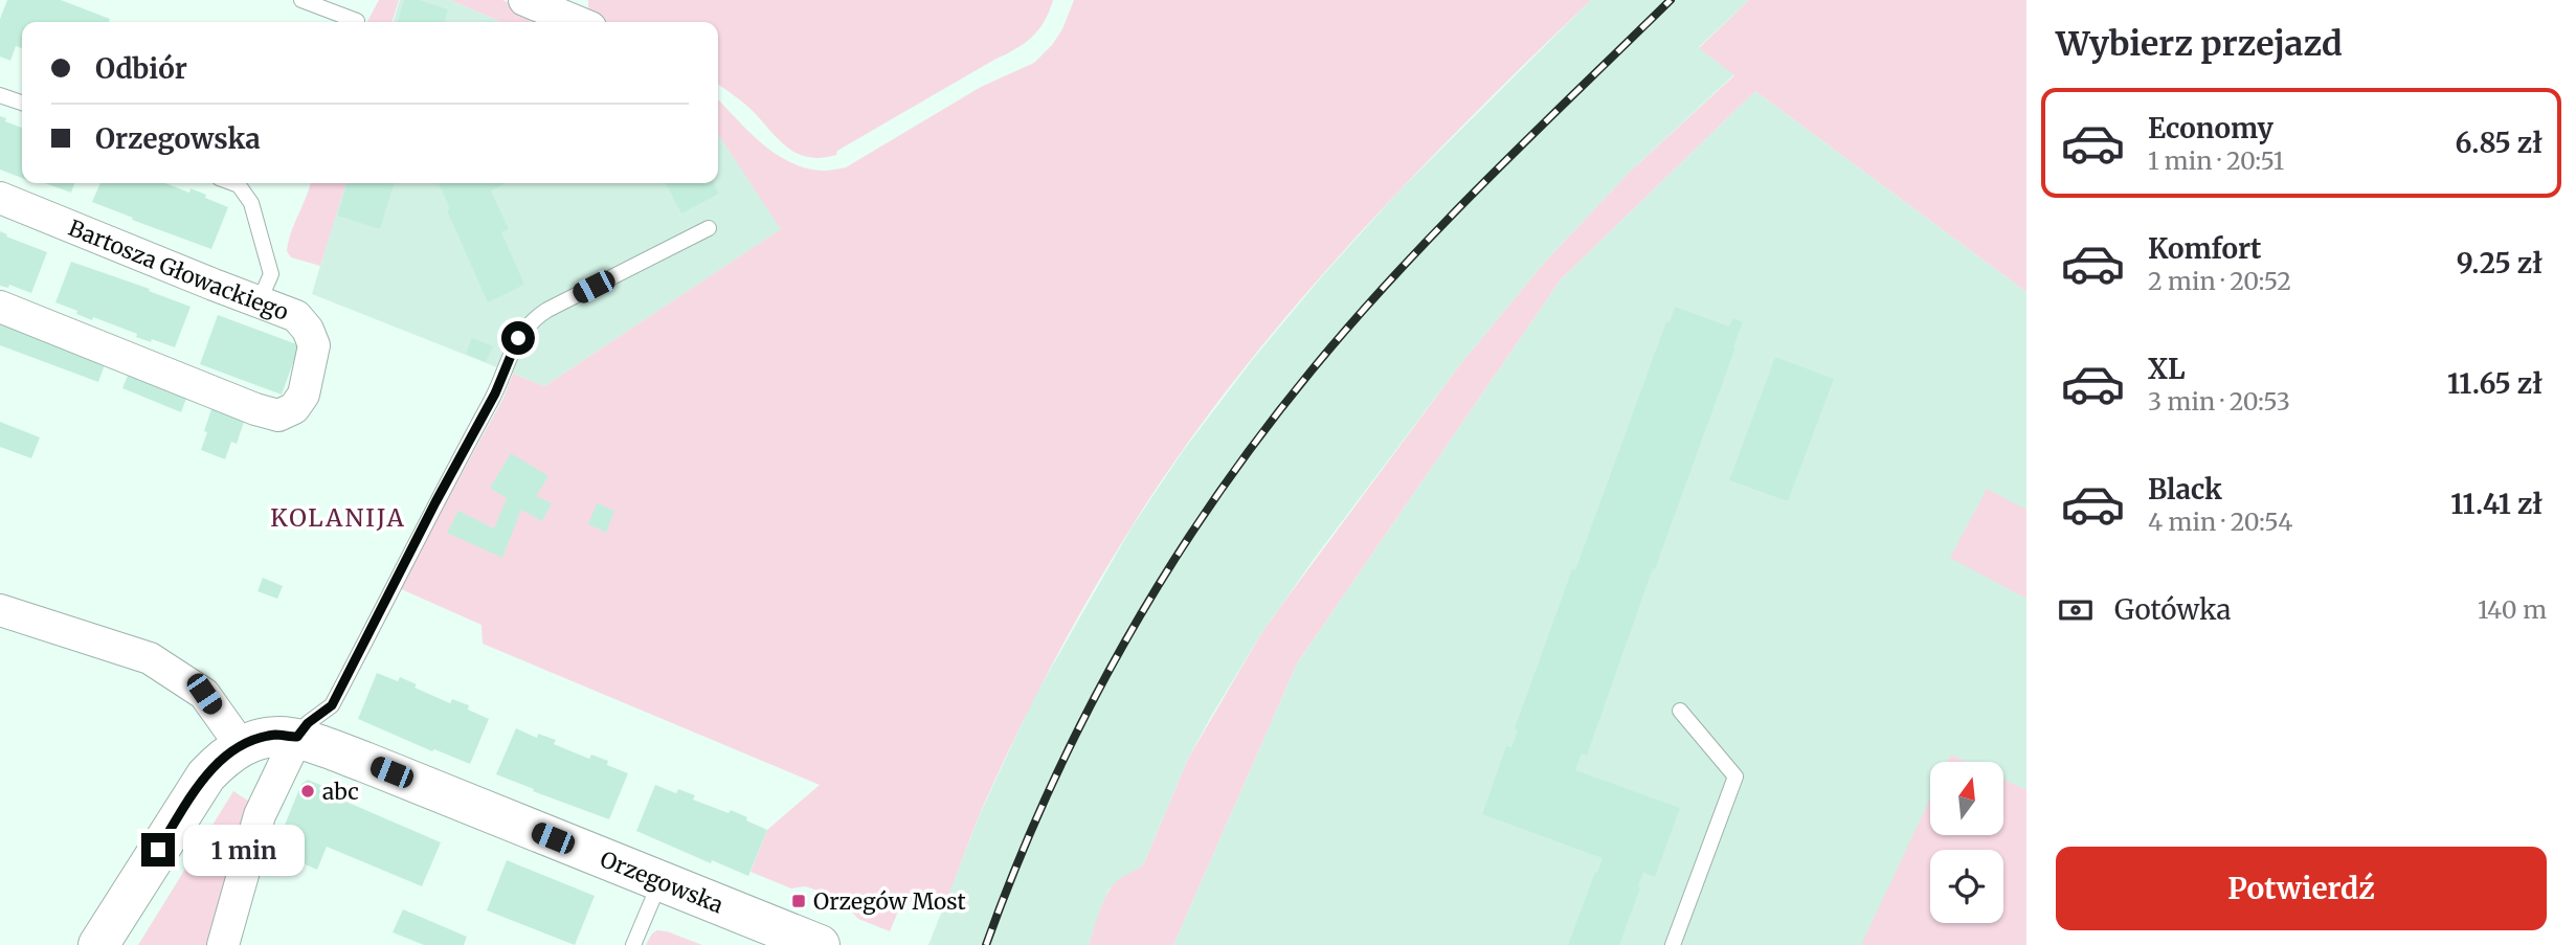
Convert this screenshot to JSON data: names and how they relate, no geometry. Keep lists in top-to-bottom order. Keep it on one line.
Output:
{"streets":{"street":["Bartosza Głowackiego","Orzegowska"]},"districts":["KOLANIJA"],"places":{"other":["abc"],"transit":["Orzegów Most"]},"north":"top","page":{"heading":"Wybierz przejazd","banner":["Odbiór","Orzegowska"],"list":[{"name":"Economy","note":"1 min · 20:51","value":"6.85 zł"},{"name":"Komfort","note":"2 min · 20:52","value":"9.25 zł"},{"name":"XL","note":"3 min · 20:53","value":"11.65 zł"},{"name":"Black","note":"4 min · 20:54","value":"11.41 zł"}],"pay":["Gotówka","140 m"],"bubble":"1 min","buttons":"Potwierdź"}}
